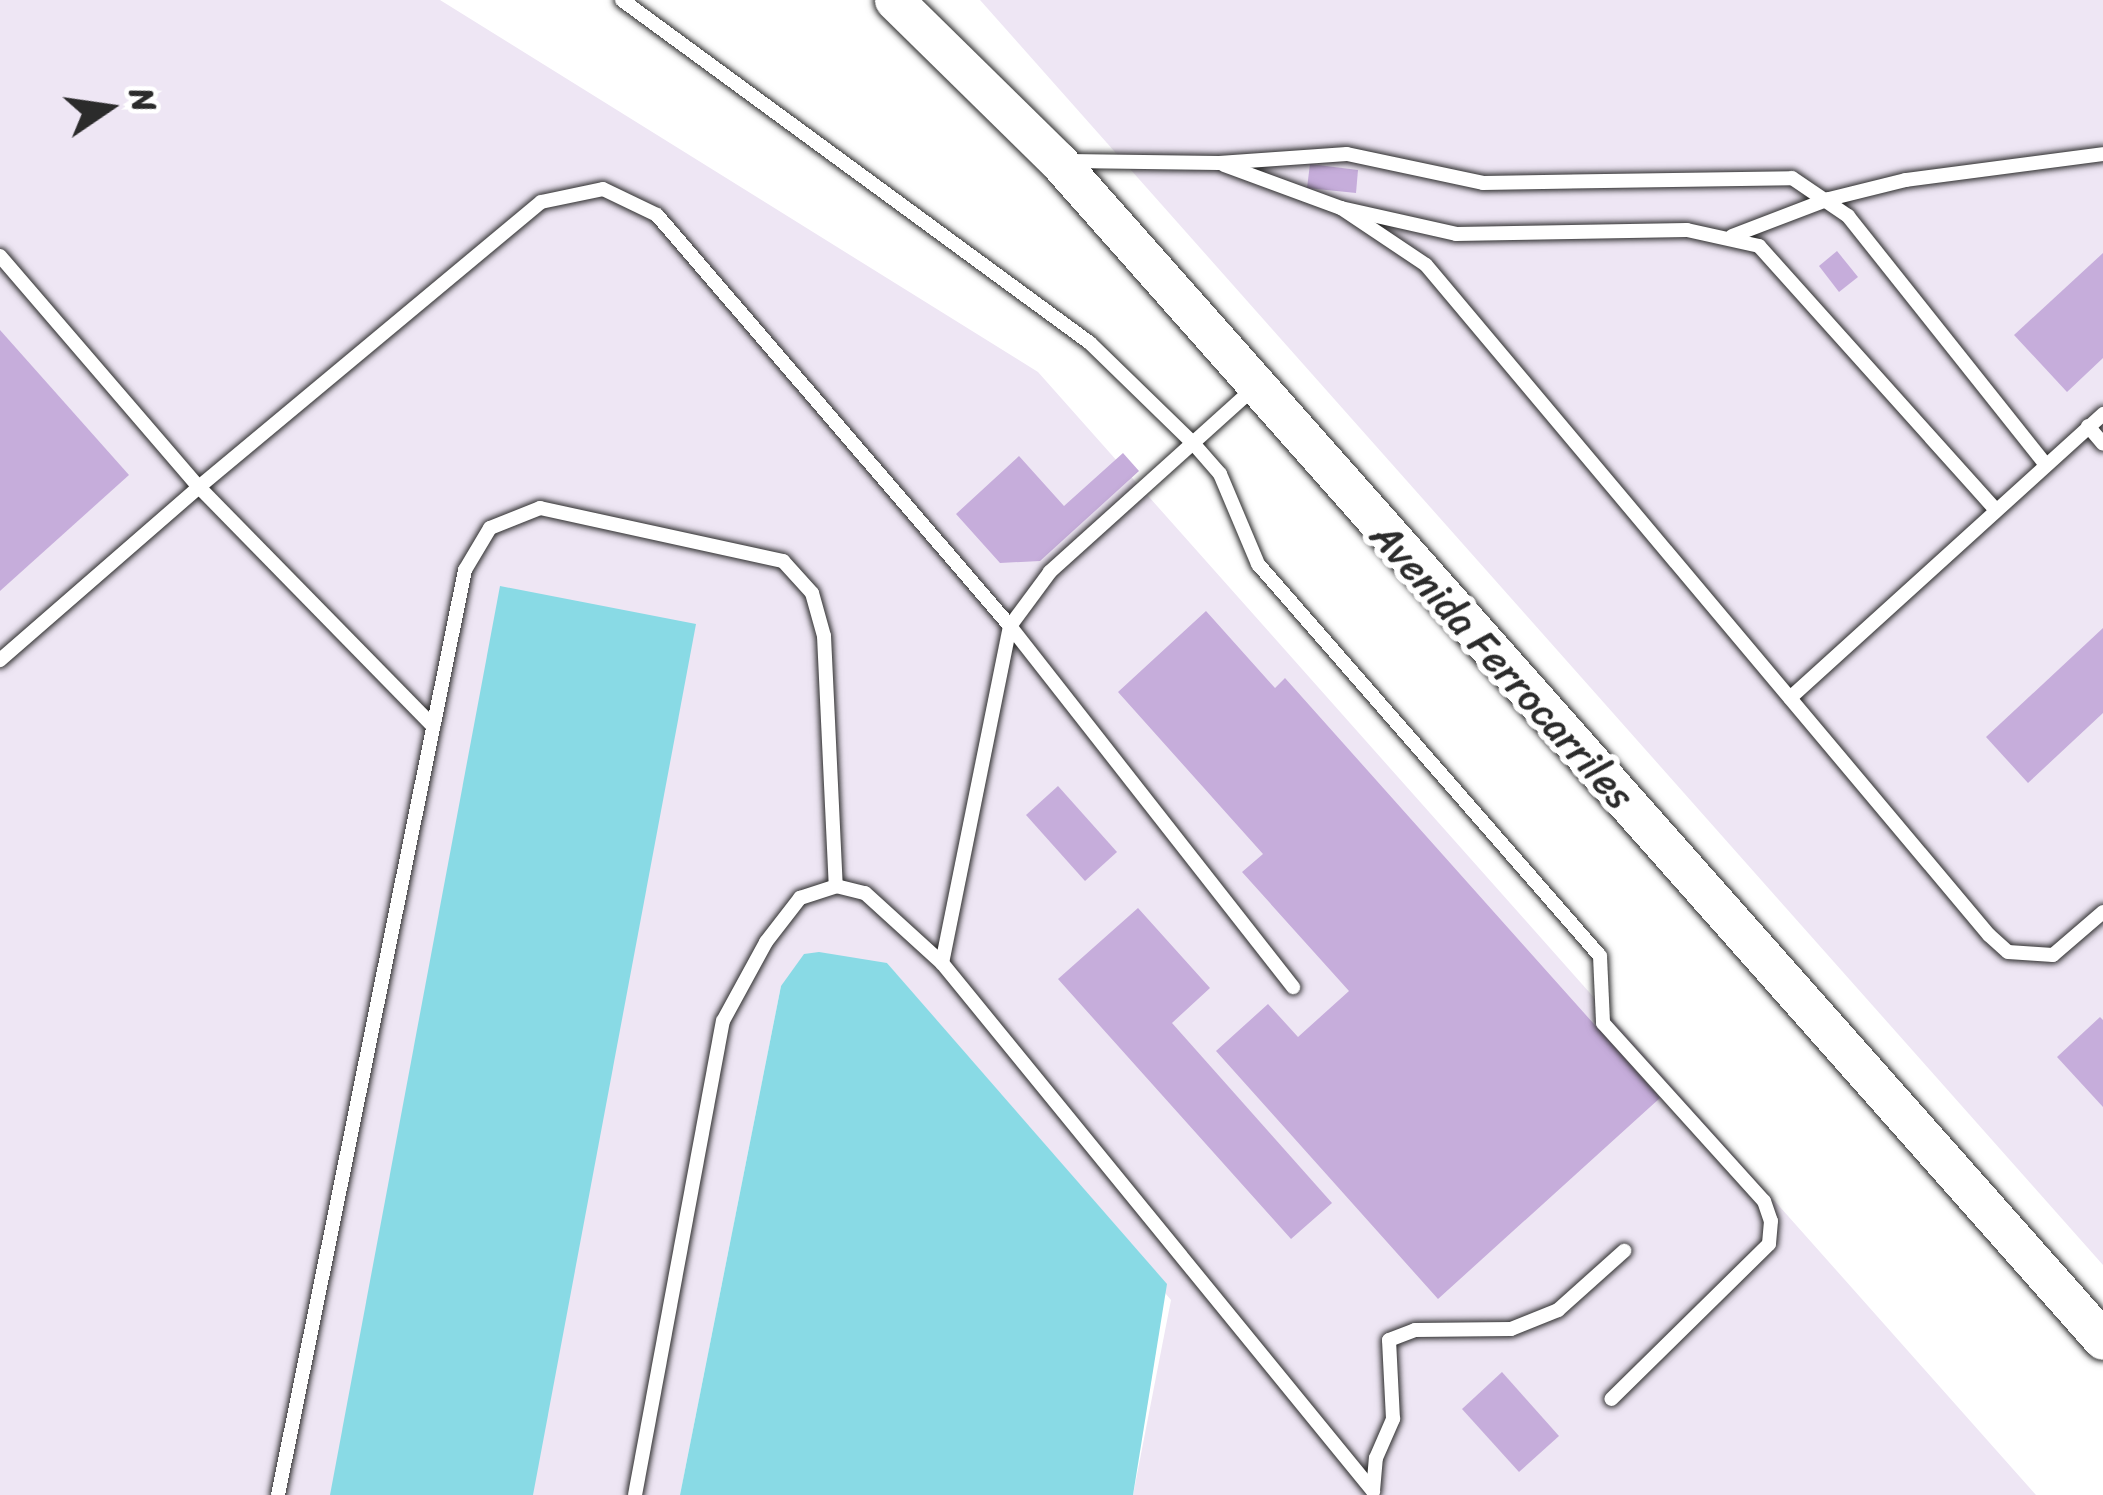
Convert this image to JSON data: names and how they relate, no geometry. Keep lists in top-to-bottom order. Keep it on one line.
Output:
{"streets":{"main road":["Avenida Ferrocarriles"]},"north":"right"}
